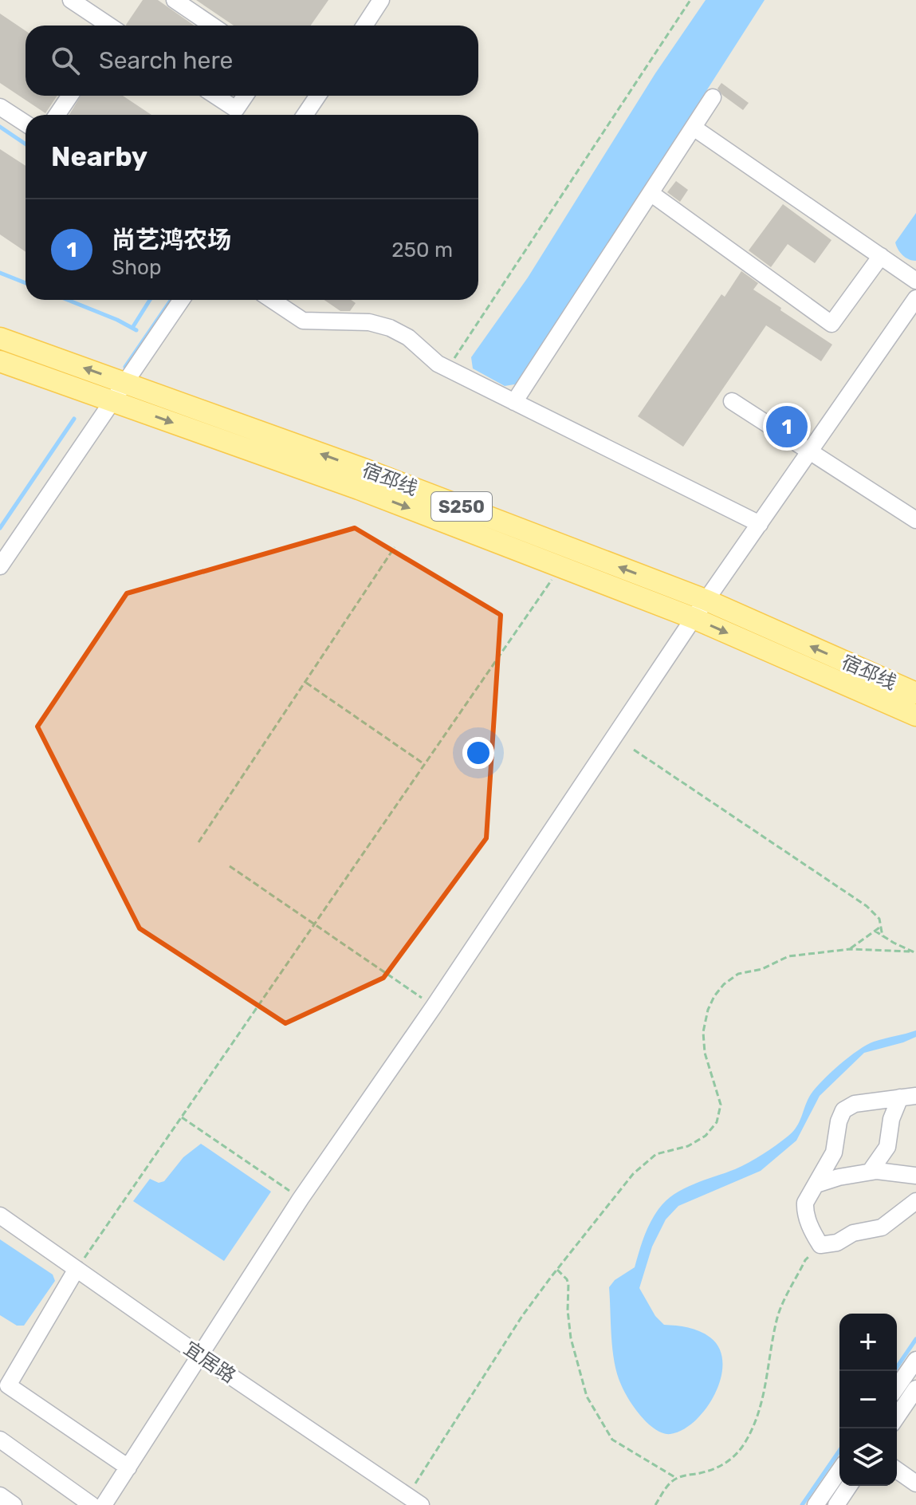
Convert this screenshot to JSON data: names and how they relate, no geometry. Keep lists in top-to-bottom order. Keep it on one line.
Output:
{"streets":{"main road":["宿邳线","S250"],"street":["宜居路"]},"page":{"search":"Search here","heading":"Nearby","list":[{"mark":"1","name":"尚艺鸿农场","note":"Shop","value":"250 m"}],"pins":"1","map_buttons":["+","−"]}}
